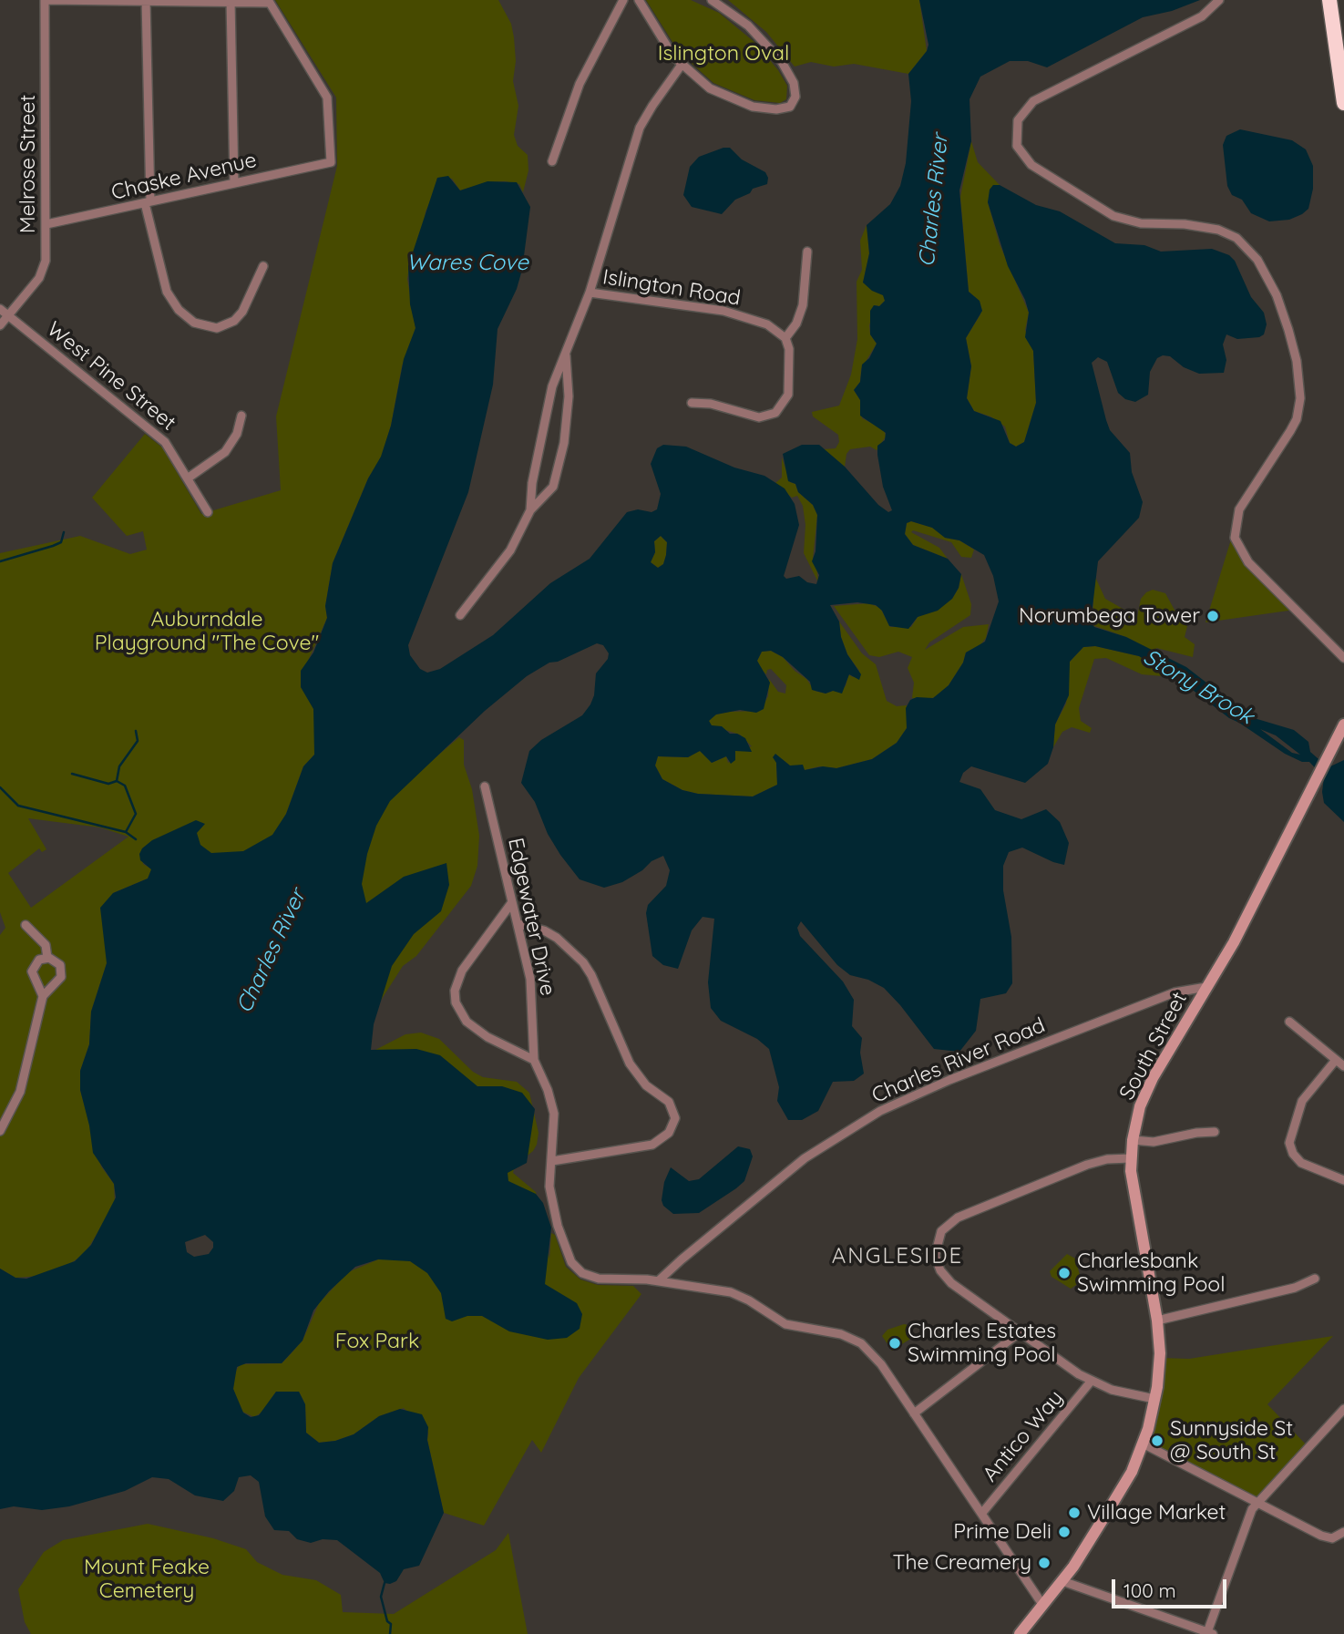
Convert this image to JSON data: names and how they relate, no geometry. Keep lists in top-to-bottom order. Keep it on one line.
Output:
{"streets":{"main road":["South Street"],"street":["Melrose Street","Chaske Avenue","Islington Road","West Pine Street","Edgewater Drive","Charles River Road","Antico Way"]},"crossings":[["Melrose Street","Chaske Avenue"],["Melrose Street","West Pine Street"],["Edgewater Drive","South Street"],["Edgewater Drive","Charles River Road"],["Edgewater Drive","Antico Way"],["South Street","Charles River Road"]],"districts":["ANGLESIDE"],"water":["Charles River","Wares Cove","Stony Brook"],"parks":["Islington Oval","Auburndale Playground \"The Cove\"","Fox Park","Mount Feake Cemetery"],"places":["Norumbega Tower","Charlesbank Swimming Pool","Charles Estates Swimming Pool","Sunnyside St @ South St","Village Market","Prime Deli","The Creamery"],"scale_bar":"100 m"}
